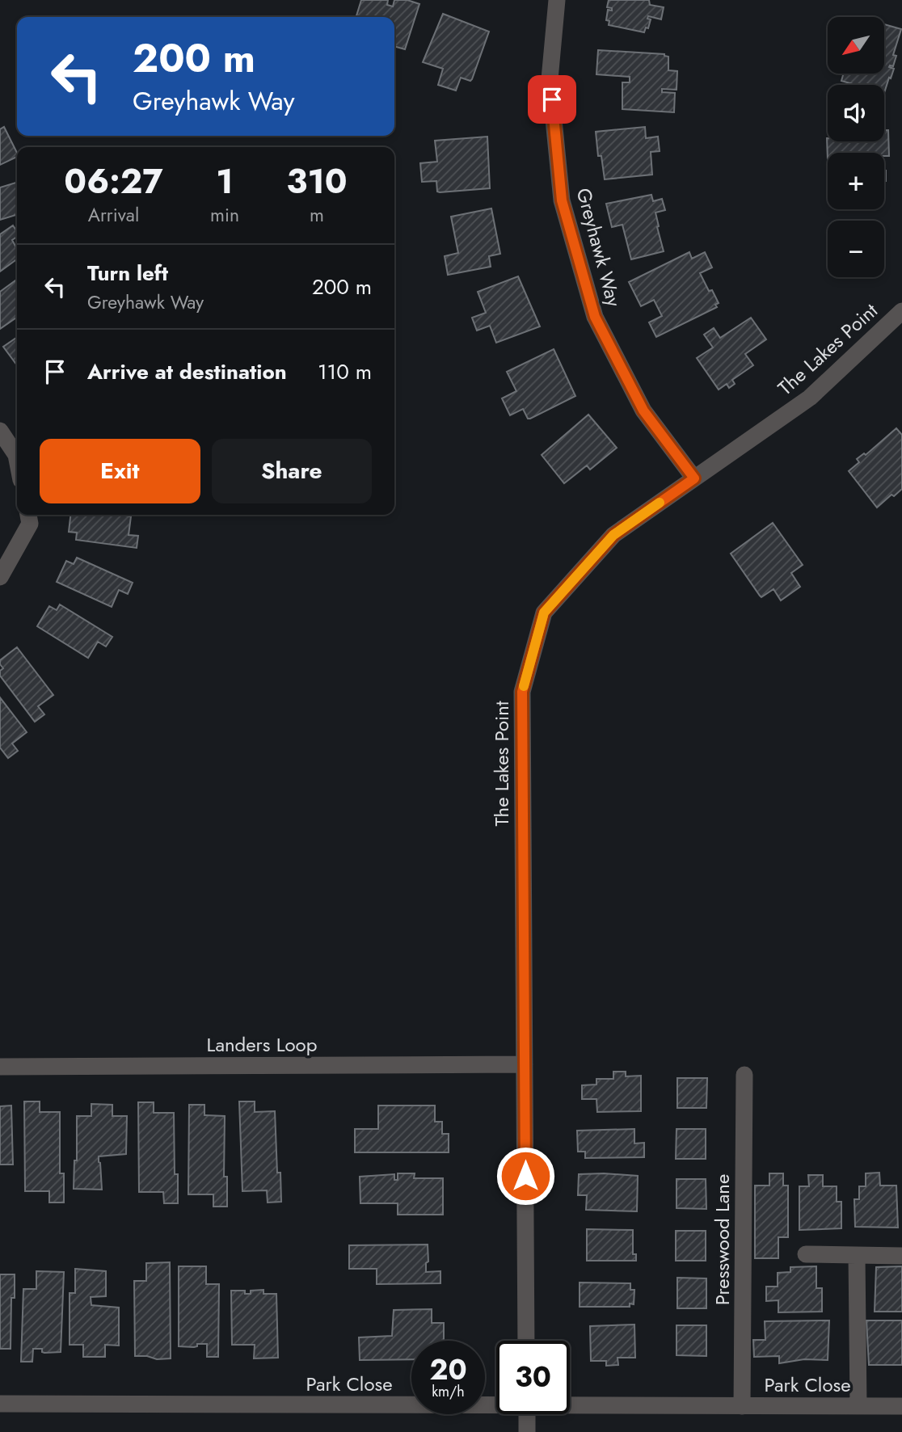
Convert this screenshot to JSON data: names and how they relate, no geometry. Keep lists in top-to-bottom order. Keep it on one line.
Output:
{"streets":{"street":["Greyhawk Way","The Lakes Point","Landers Loop","Presswood Lane","Park Close"]},"crossings":[["Greyhawk Way","The Lakes Point"],["The Lakes Point","Landers Loop"],["Presswood Lane","Park Close"]],"north":"bottom left","page":{"map_buttons":["+","−"],"turn":["200 m","Greyhawk Way"],"eta":["06:27","Arrival","1","min","310","m"],"list":[{"name":"Turn left","note":"Greyhawk Way","value":"200 m"},{"name":"Arrive at destination","value":"110 m"}],"buttons":["Exit","Share"],"speed":"20 km/h","limit":"30"}}
